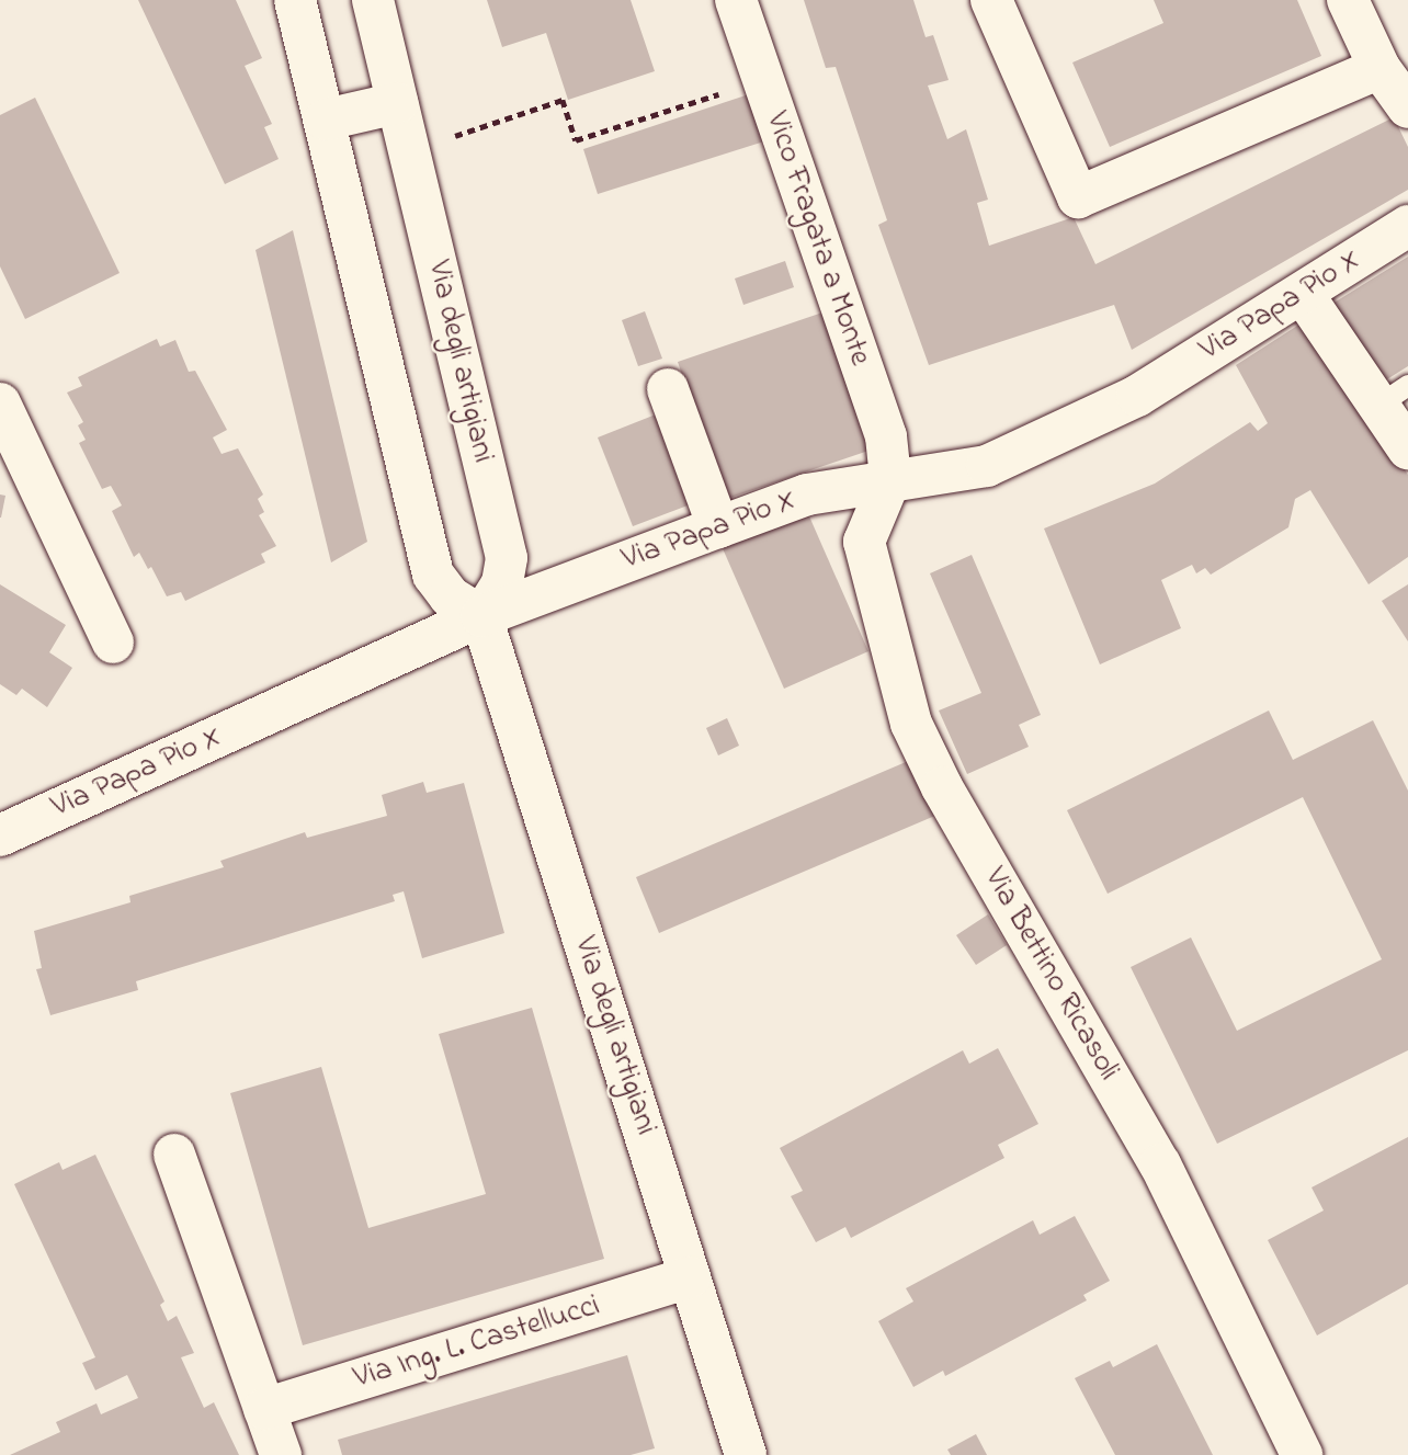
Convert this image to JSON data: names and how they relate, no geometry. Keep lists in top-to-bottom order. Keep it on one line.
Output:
{"streets":{"street":["Vico Fragata a Monte","Via Papa Pio X","Via degli artigiani","Via Bettino Ricasoli","Via Ing. L. Castellucci"]},"crossings":[["Vico Fragata a Monte","Via Papa Pio X"],["Vico Fragata a Monte","Via Bettino Ricasoli"],["Via Papa Pio X","Via degli artigiani"],["Via Papa Pio X","Via Bettino Ricasoli"],["Via degli artigiani","Via Ing. L. Castellucci"]]}
